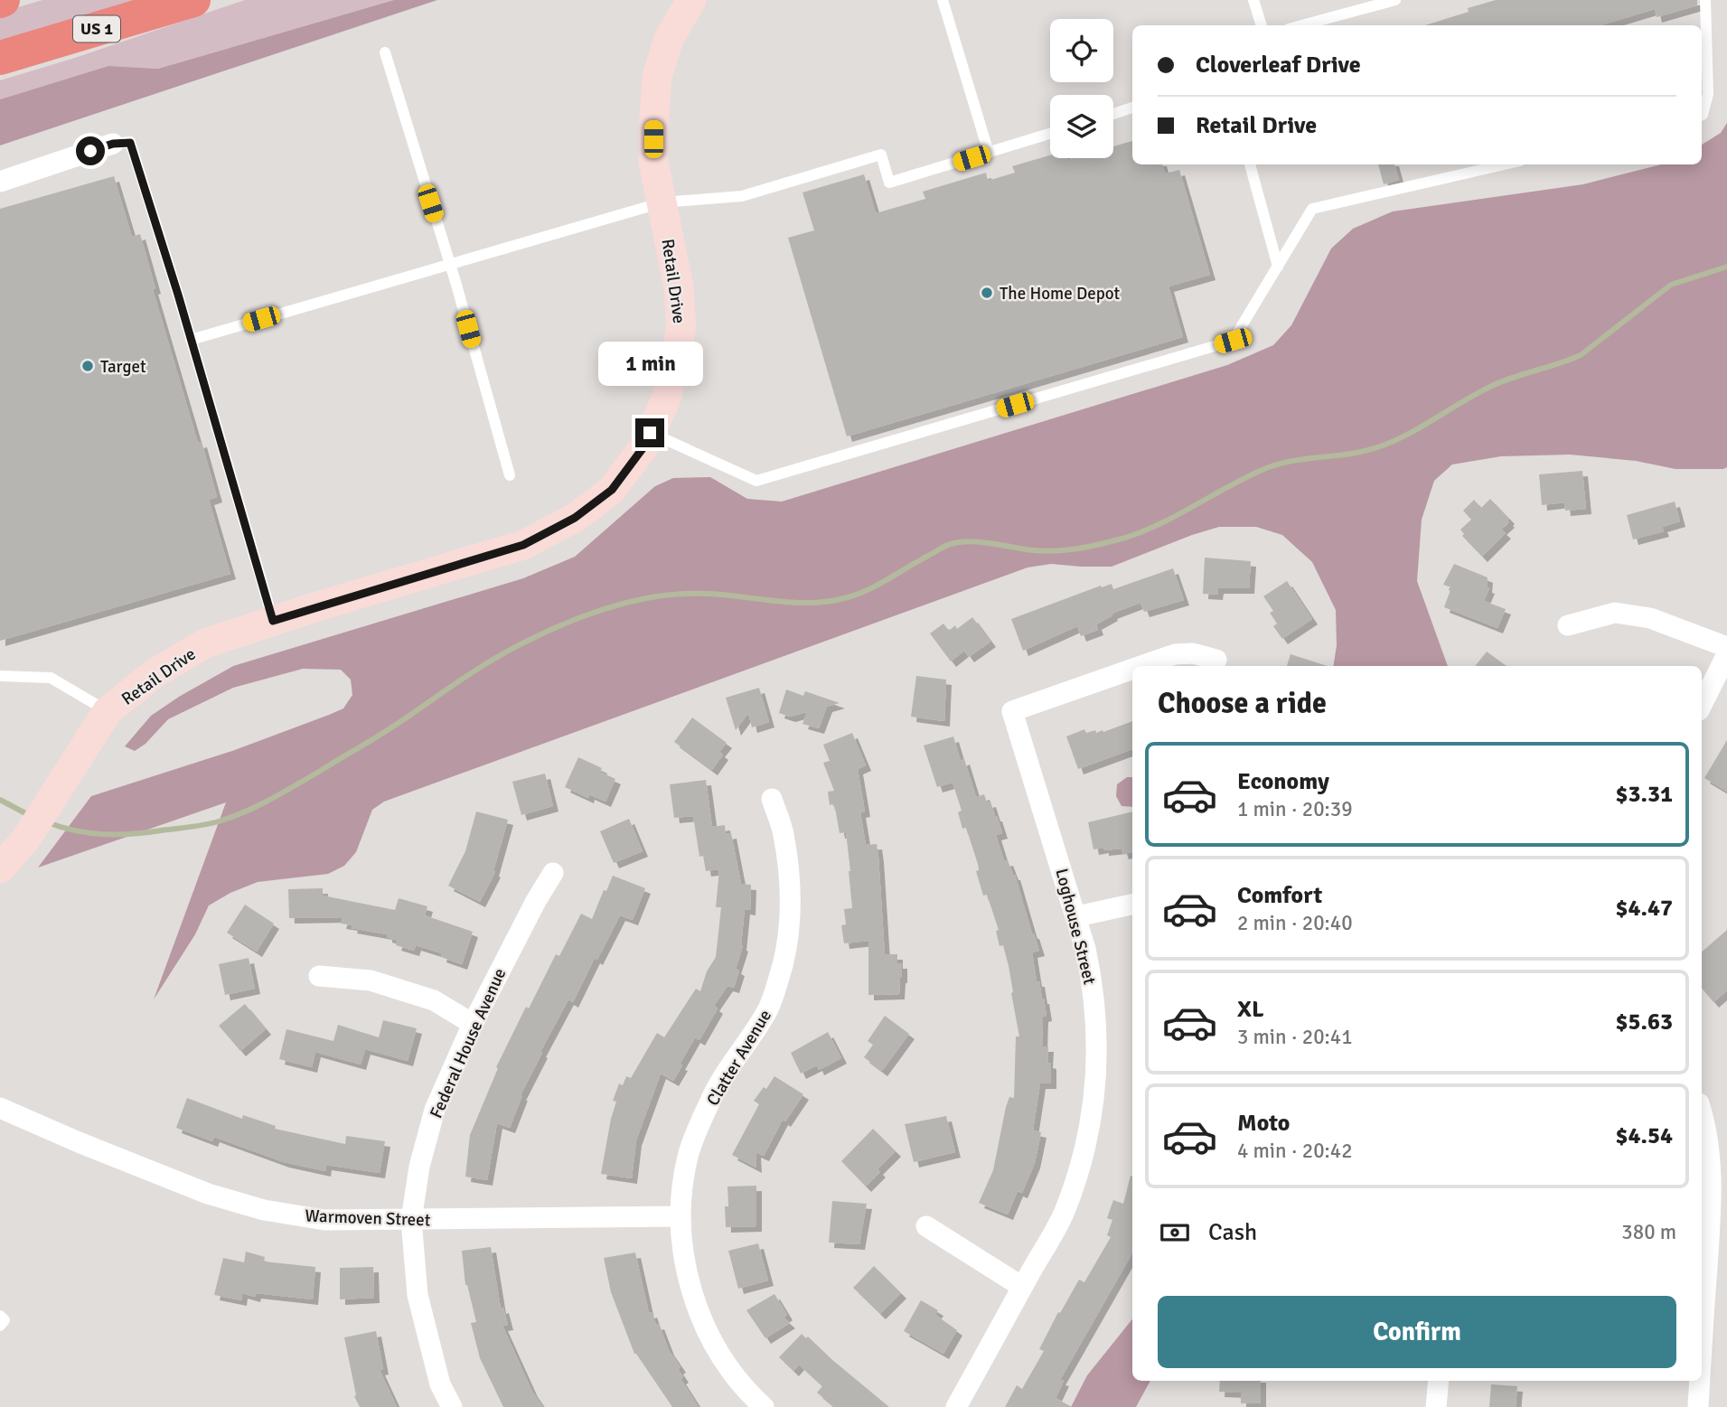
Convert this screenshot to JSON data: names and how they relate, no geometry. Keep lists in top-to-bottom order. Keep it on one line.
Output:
{"streets":{"highway":["US 1"],"street":["Retail Drive","Loghouse Street","Federal House Avenue","Clatter Avenue","Warmoven Street"]},"crossings":[["Federal House Avenue","Warmoven Street"],["Clatter Avenue","Warmoven Street"]],"places":["The Home Depot","Target"],"page":{"banner":["Cloverleaf Drive","Retail Drive"],"bubble":"1 min","heading":"Choose a ride","list":[{"name":"Economy","note":"1 min · 20:39","value":"$3.31"},{"name":"Comfort","note":"2 min · 20:40","value":"$4.47"},{"name":"XL","note":"3 min · 20:41","value":"$5.63"},{"name":"Moto","note":"4 min · 20:42","value":"$4.54"}],"pay":["Cash","380 m"],"buttons":"Confirm"}}
